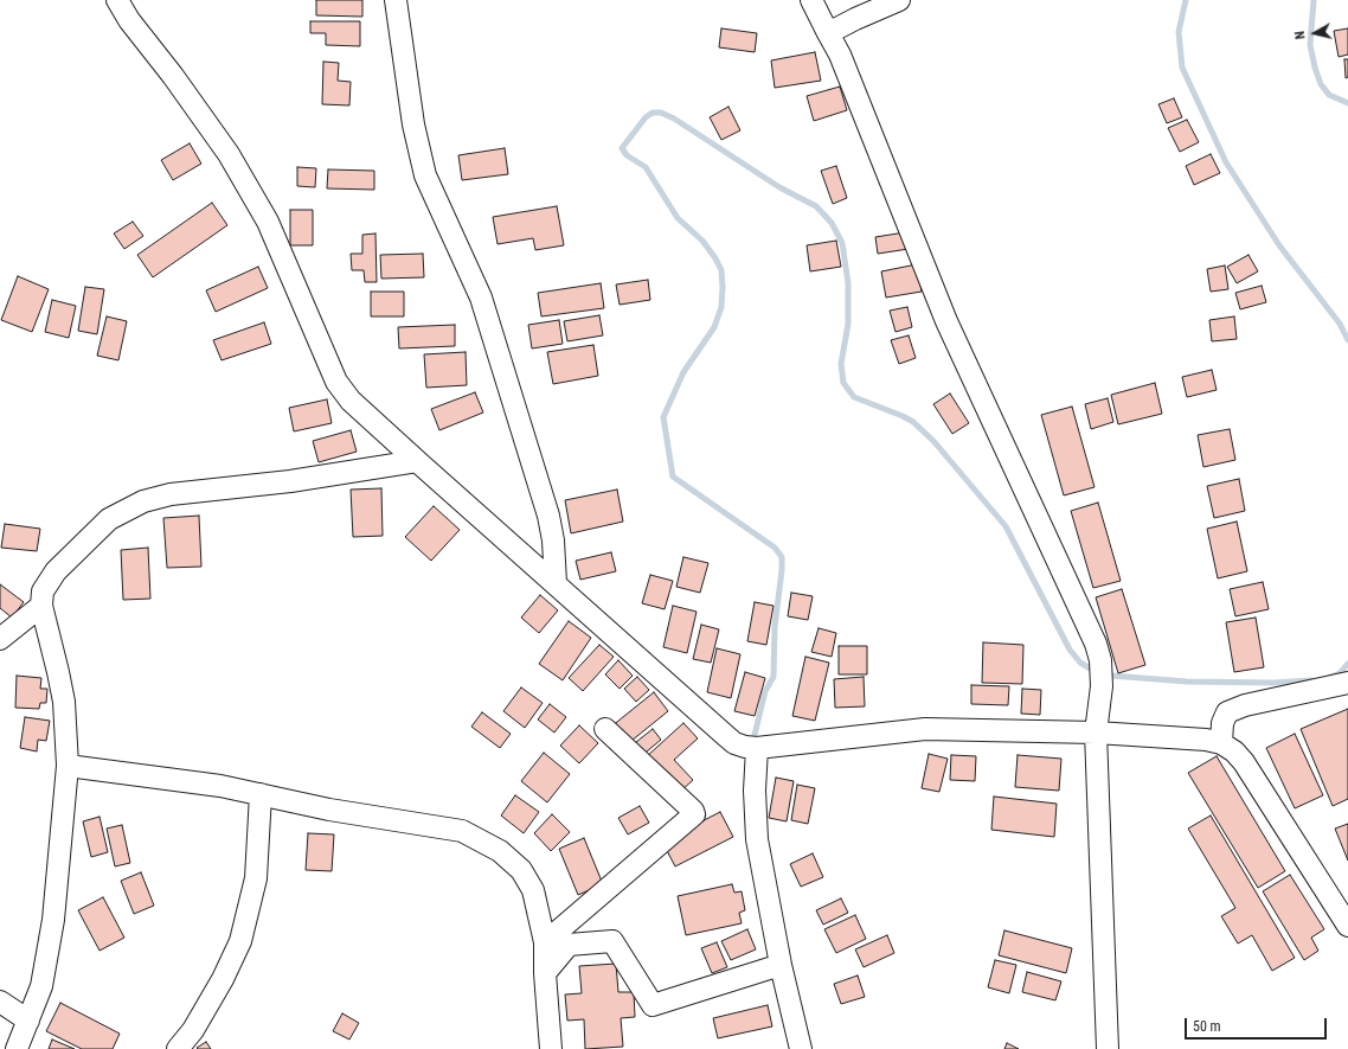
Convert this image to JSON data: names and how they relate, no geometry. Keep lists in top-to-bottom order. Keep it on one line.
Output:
{"scale_bar":"50 m","north":"left"}
